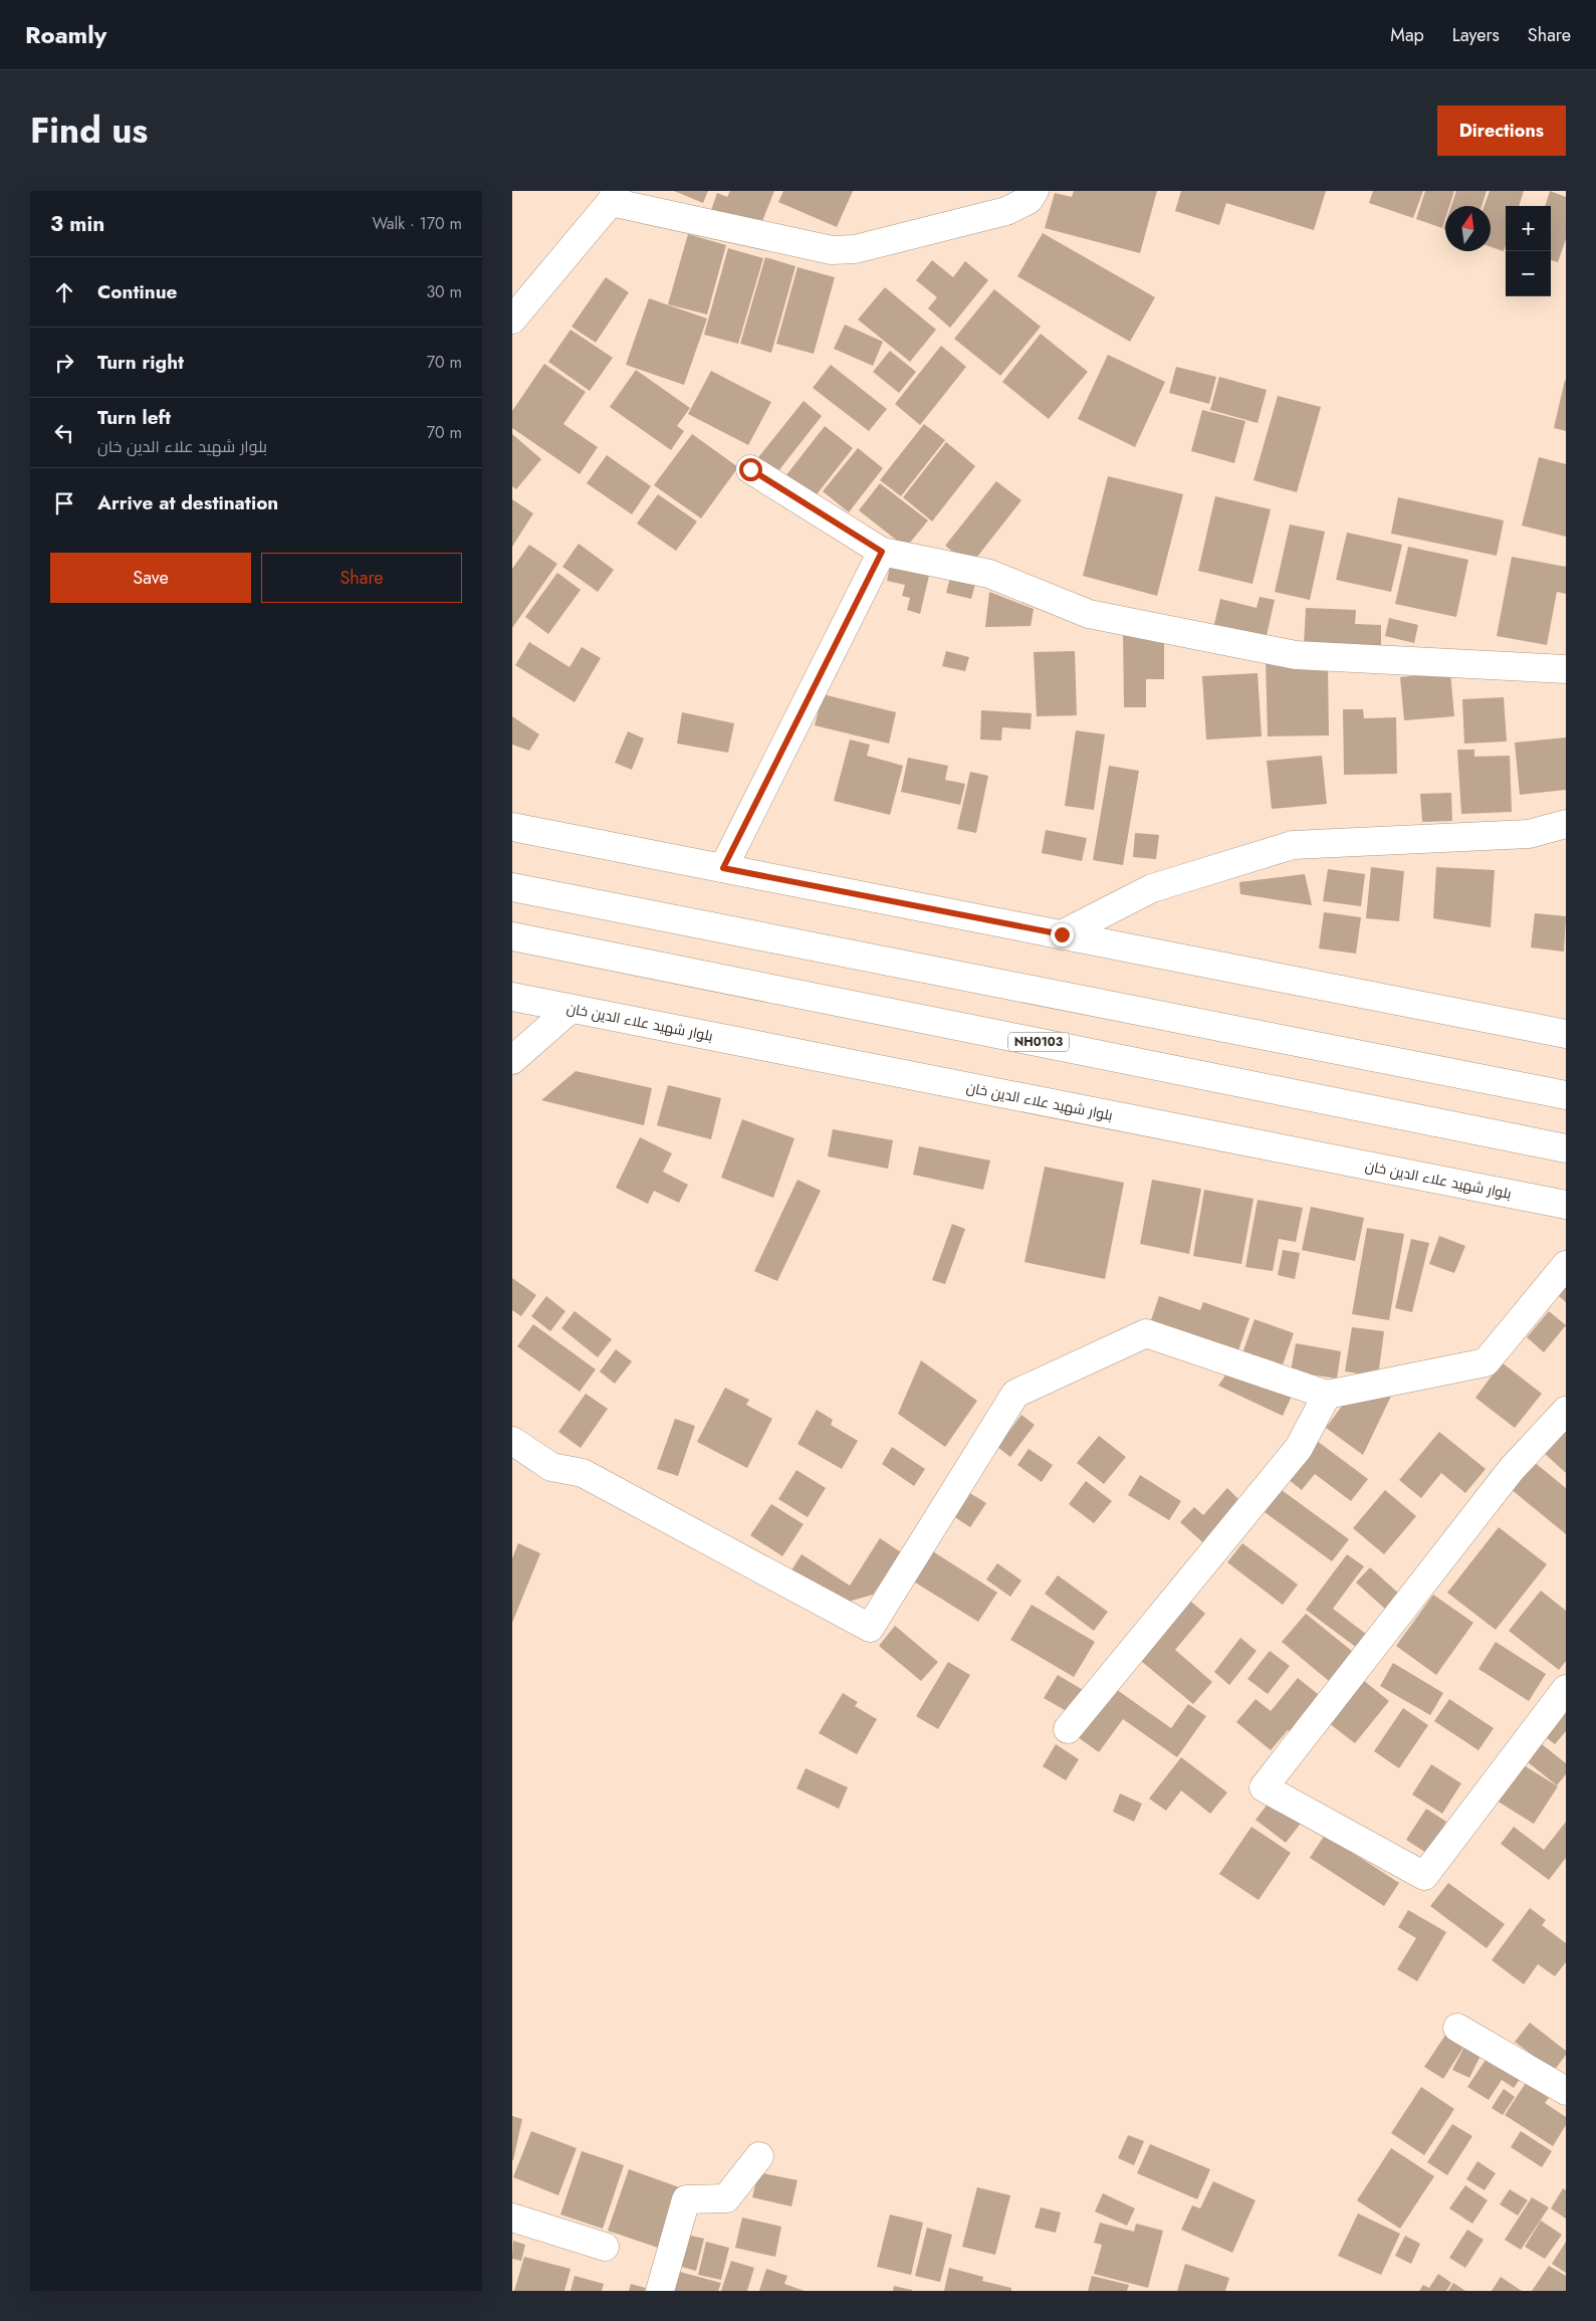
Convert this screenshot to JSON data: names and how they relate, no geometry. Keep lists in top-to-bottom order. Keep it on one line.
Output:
{"streets":{"main road":["بلوار شهید علاء الدین خان","NH0103"]},"north":"top","page":{"header":"Roamly","nav":["Map","Layers","Share"],"title":"Find us","buttons":["Directions",["Save","Share"]],"heading":["3 min","Walk · 170 m"],"map_buttons":["+","−"],"list":[["Continue","30 m"],["Turn right","70 m"],["Turn left","بلوار شهید علاء الدین خان","70 m"],"Arrive at destination"]}}
